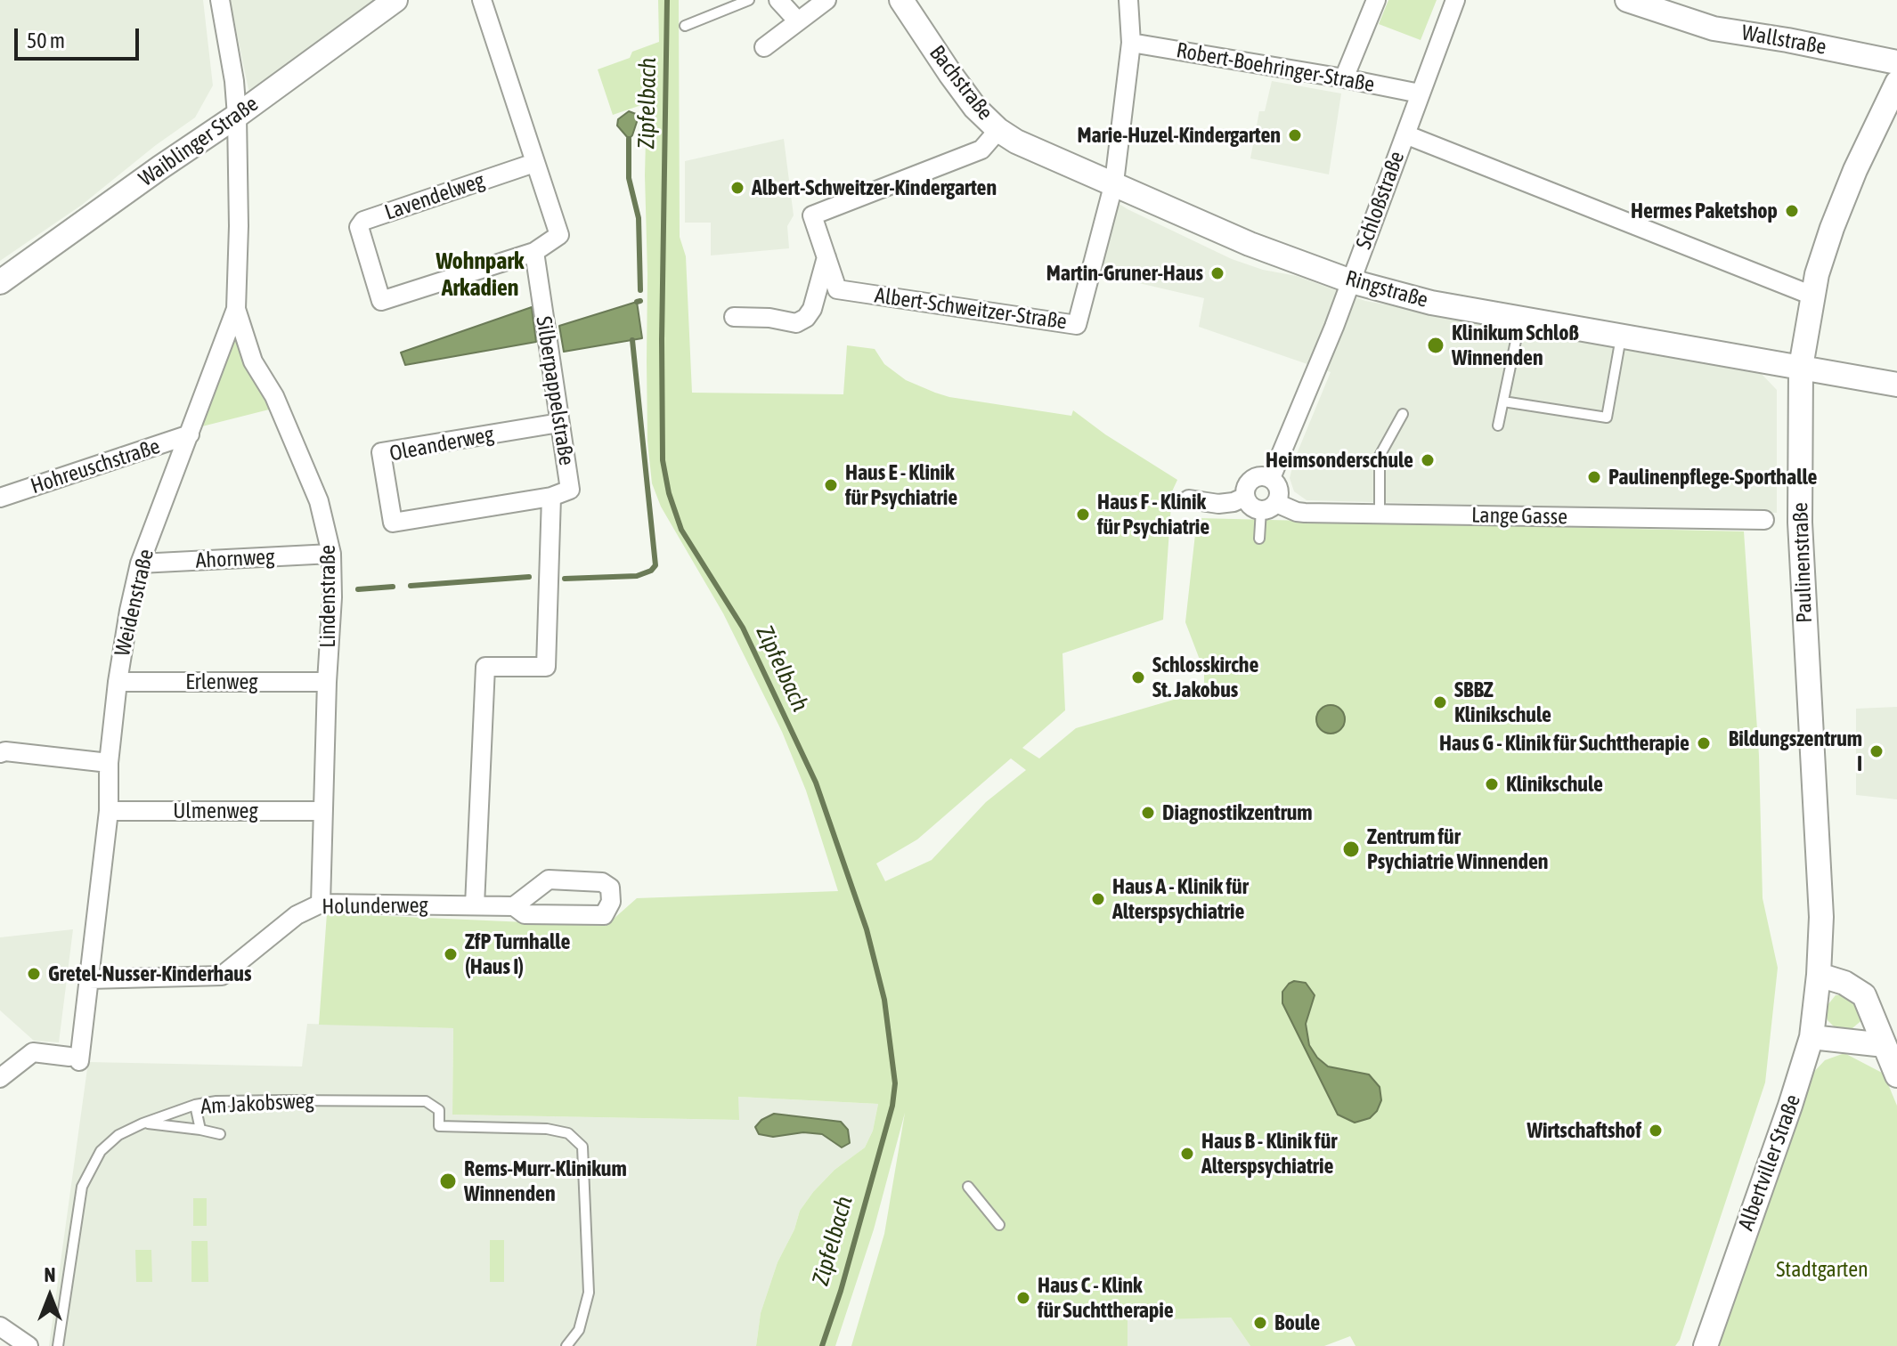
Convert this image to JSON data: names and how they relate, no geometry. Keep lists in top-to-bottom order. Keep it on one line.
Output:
{"streets":{"street":["Wallstraße","Robert-Boehringer-Straße","Bachstraße","Waiblinger Straße","Lavendelweg","Schloßstraße","Ringstraße","Albert-Schweitzer-Straße","Silberpappelstraße","Oleanderweg","Hohreuschstraße","Lange Gasse","Ahornweg","Paulinenstraße","Lindenstraße","Weidenstraße","Erlenweg","Ulmenweg","Holunderweg","Albertviller Straße"],"lane":["Am Jakobsweg"]},"crossings":[["Robert-Boehringer-Straße","Schloßstraße"],["Bachstraße","Ringstraße"],["Bachstraße","Albert-Schweitzer-Straße"],["Waiblinger Straße","Weidenstraße"],["Lavendelweg","Silberpappelstraße"],["Schloßstraße","Ringstraße"],["Schloßstraße","Lange Gasse"],["Ringstraße","Albert-Schweitzer-Straße"],["Ringstraße","Paulinenstraße"],["Silberpappelstraße","Oleanderweg"],["Silberpappelstraße","Holunderweg"],["Hohreuschstraße","Weidenstraße"],["Ahornweg","Lindenstraße"],["Ahornweg","Weidenstraße"],["Paulinenstraße","Albertviller Straße"],["Lindenstraße","Weidenstraße"],["Lindenstraße","Erlenweg"],["Lindenstraße","Ulmenweg"],["Lindenstraße","Holunderweg"],["Weidenstraße","Erlenweg"],["Weidenstraße","Ulmenweg"],["Weidenstraße","Holunderweg"]],"districts":["Wohnpark Arkadien"],"water":["Zipfelbach"],"parks":["Stadtgarten"],"places":["Marie-Huzel-Kindergarten","Albert-Schweitzer-Kindergarten","Hermes Paketshop","Martin-Gruner-Haus","Klinikum Schloß Winnenden","Heimsonderschule","Paulinenpflege-Sporthalle","Haus E - Klinik für Psychiatrie","Haus F - Klinik für Psychiatrie","Schlosskirche St. Jakobus","SBBZ Klinikschule","Haus G - Klinik für Suchttherapie","Bildungszentrum I","Klinikschule","Diagnostikzentrum","Zentrum für Psychiatrie Winnenden","Haus A - Klinik für Alterspsychiatrie","ZfP Turnhalle (Haus I)","Gretel-Nusser-Kinderhaus","Wirtschaftshof","Haus B - Klinik für Alterspsychiatrie","Rems-Murr-Klinikum Winnenden","Haus C - Klink für Suchttherapie","Boule"],"scale_bar":"50 m","north":"top"}
